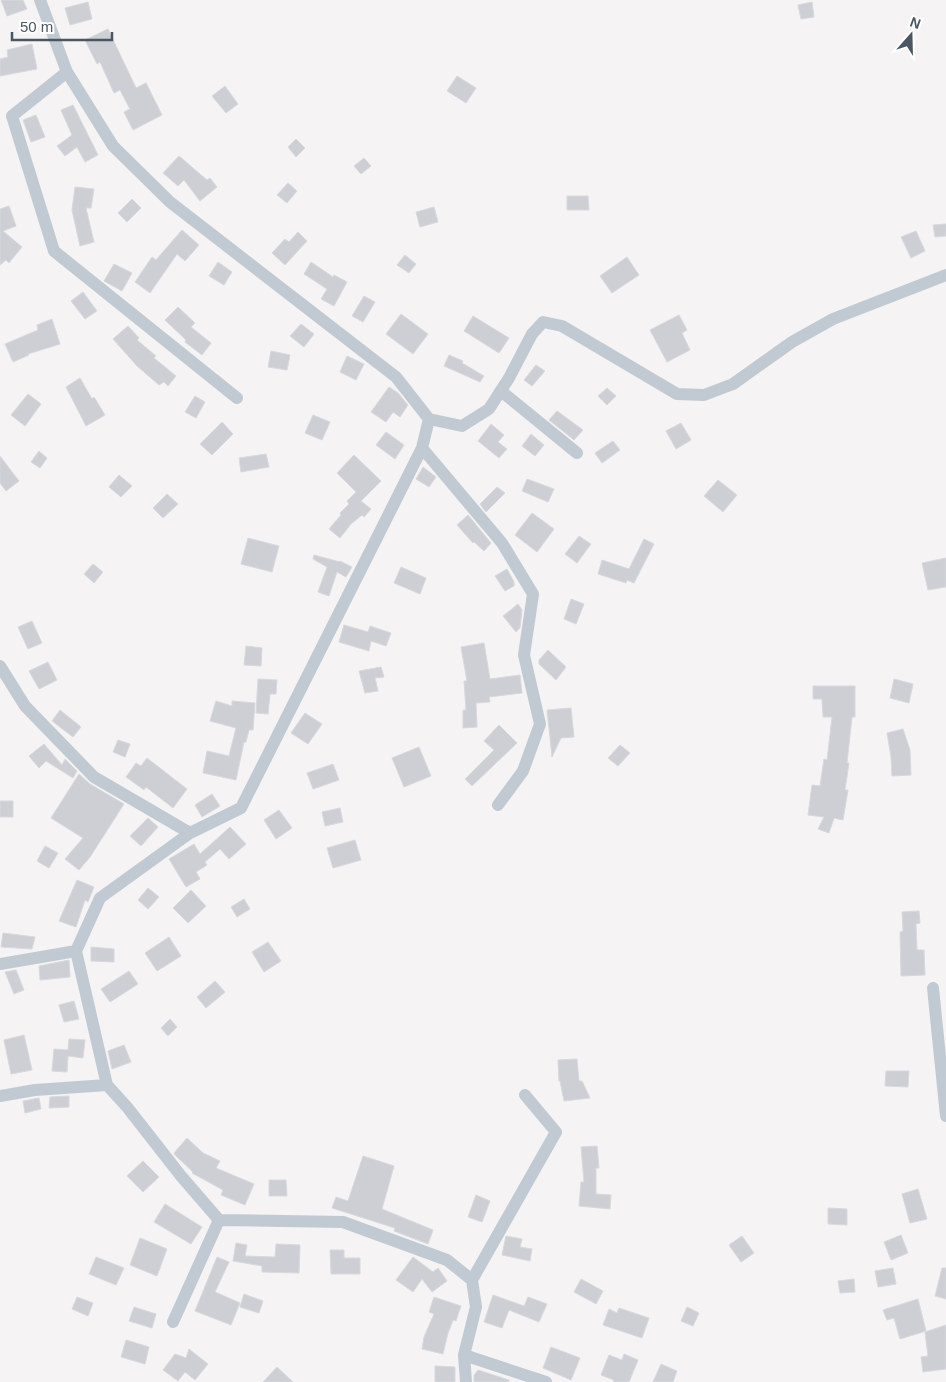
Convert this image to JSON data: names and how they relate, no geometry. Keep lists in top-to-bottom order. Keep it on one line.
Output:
{"scale_bar":"50 m","north":"top"}
